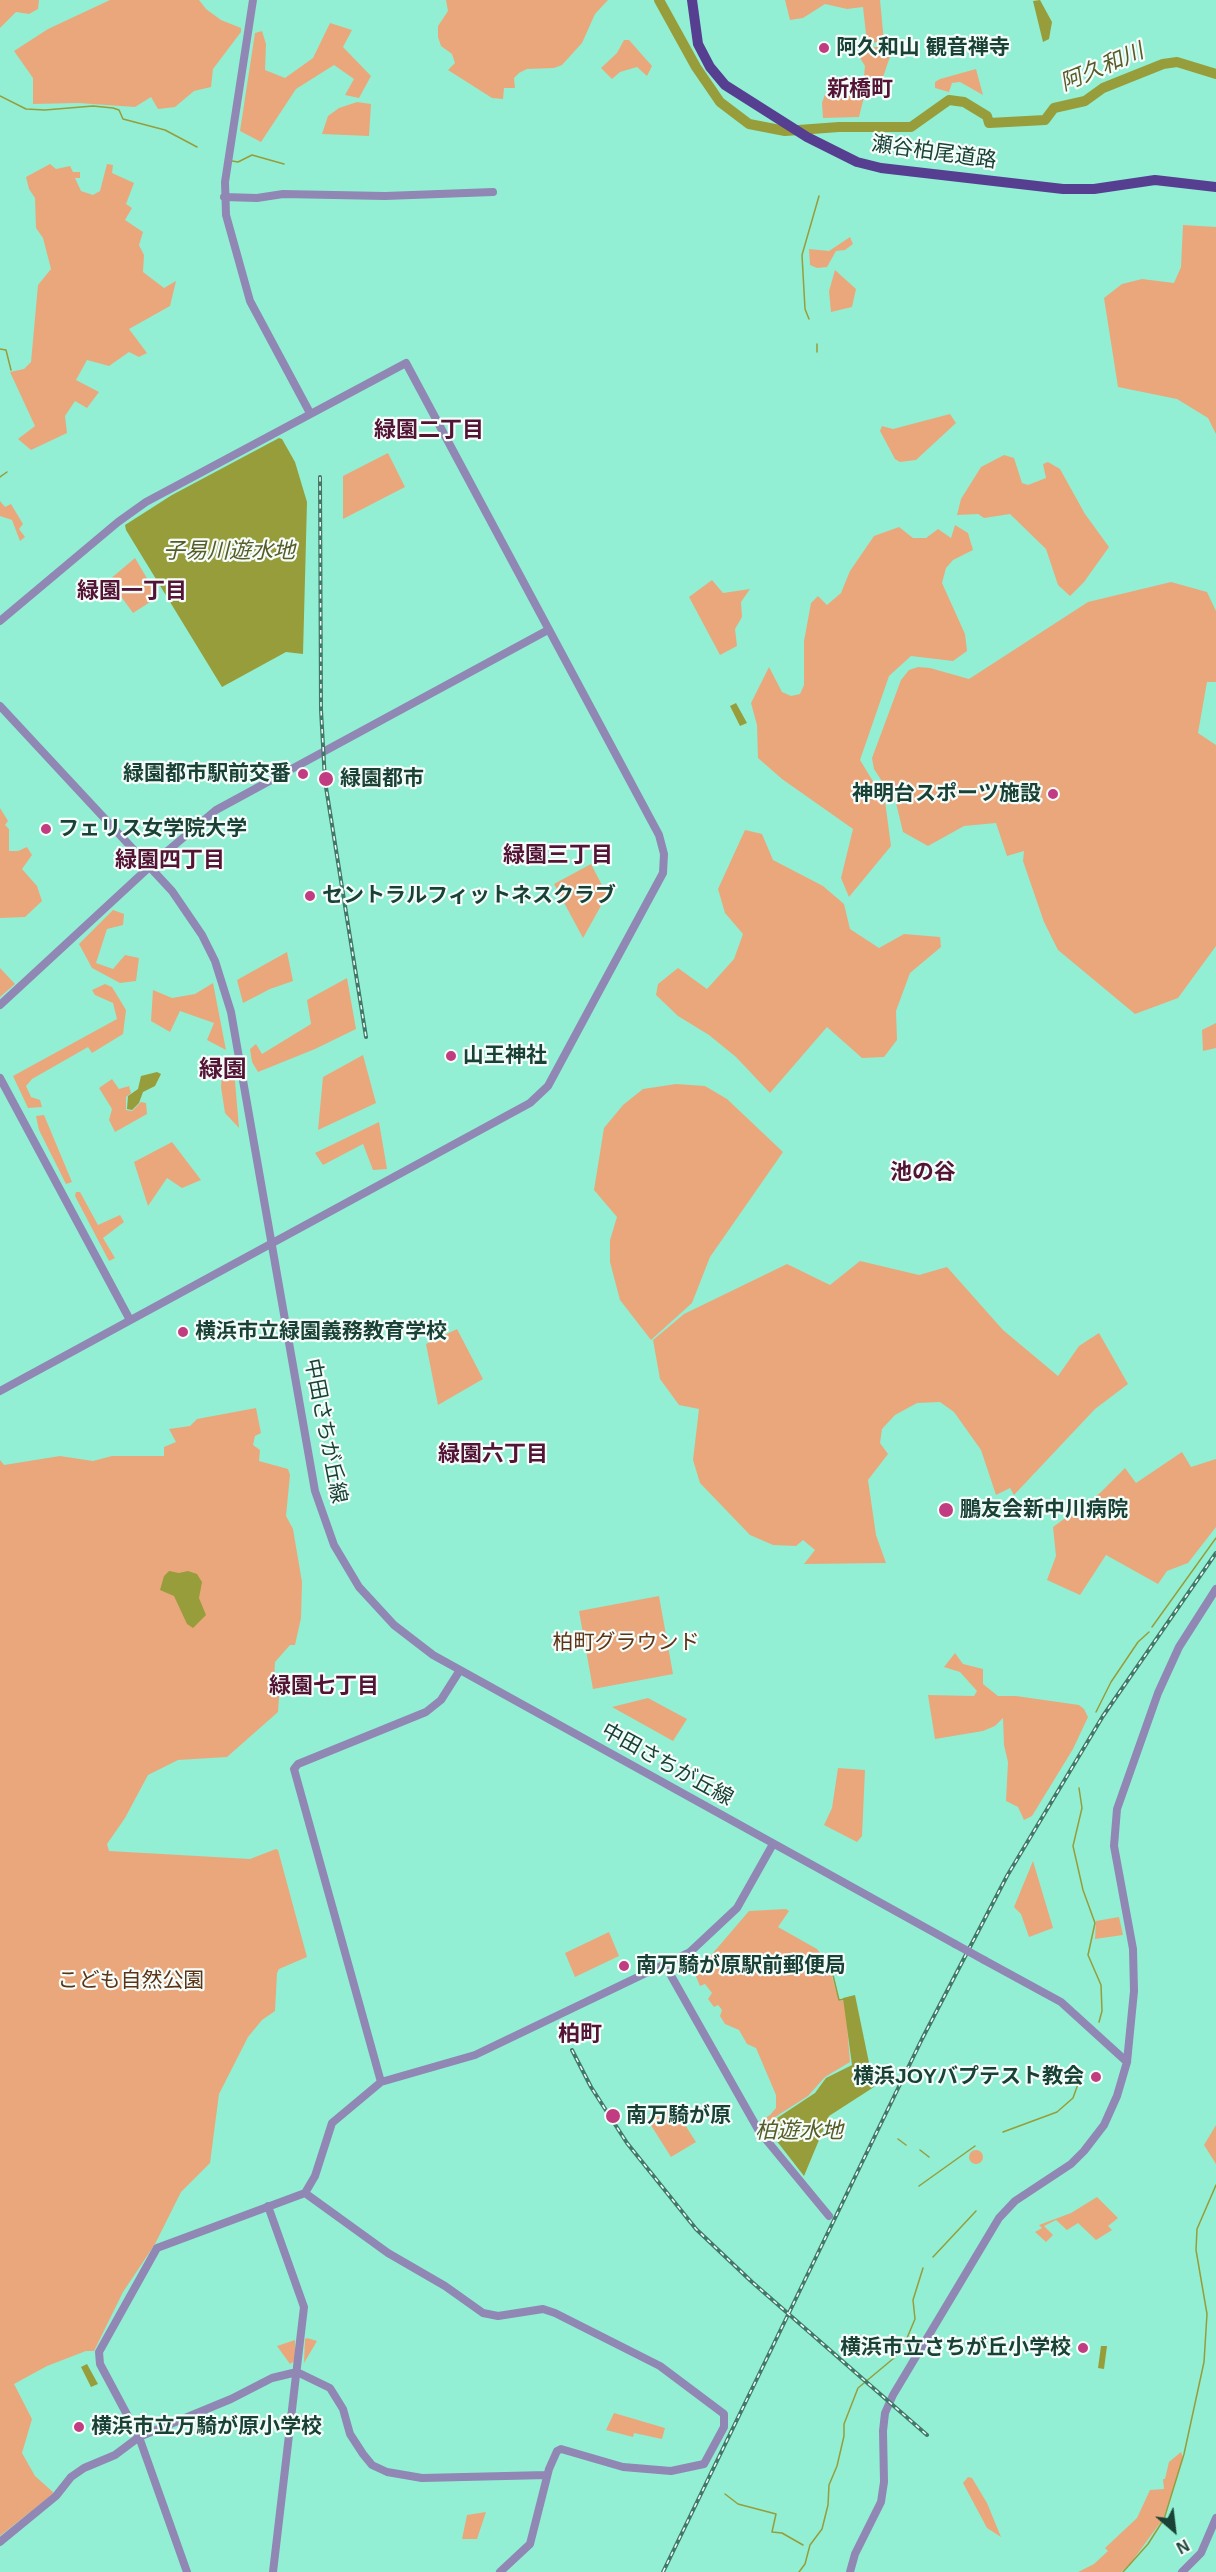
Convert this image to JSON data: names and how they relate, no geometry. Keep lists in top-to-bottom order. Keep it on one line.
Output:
{"streets":{"main road":["瀬谷柏尾道路"],"street":["中田さちが丘線"]},"districts":["新橋町","緑園二丁目","緑園一丁目","緑園三丁目","緑園四丁目","緑園","池の谷","緑園六丁目","緑園七丁目","柏町"],"water":["阿久和川","子易川遊水地","柏遊水地"],"parks":["柏町グラウンド","こども自然公園"],"places":["阿久和山 観音禅寺","緑園都市駅前交番","緑園都市","神明台スポーツ施設","フェリス女学院大学","セントラルフィットネスクラブ","山王神社","横浜市立緑園義務教育学校","鵬友会新中川病院","南万騎が原駅前郵便局","横浜JOYバプテスト教会","南万騎が原","横浜市立さちが丘小学校","横浜市立万騎が原小学校"],"north":"bottom right"}
